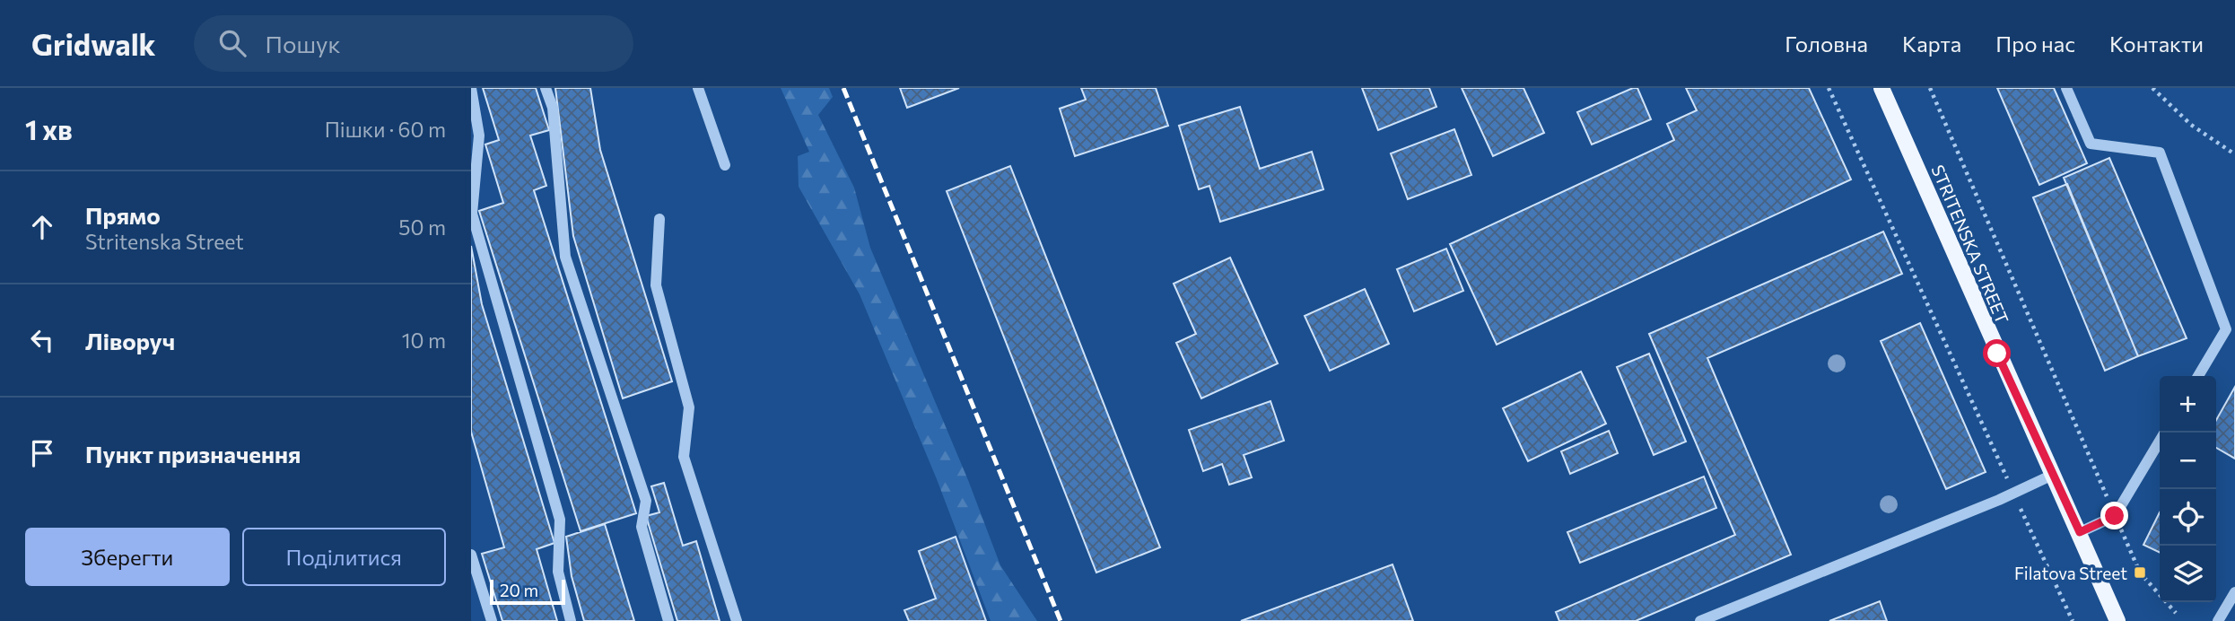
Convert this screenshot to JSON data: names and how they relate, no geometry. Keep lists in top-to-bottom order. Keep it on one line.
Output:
{"streets":{"main road":["STRITENSKA STREET"]},"places":{"transit":["Filatova Street"]},"scale_bar":"20 m","page":{"header":"Gridwalk","search":"Пошук","nav":["Головна","Карта","Про нас","Контакти"],"heading":["1 хв","Пішки · 60 m"],"list":[["Прямо","Stritenska Street","50 m"],["Ліворуч","10 m"],"Пункт призначення"],"map_buttons":["+","−"],"buttons":["Зберегти","Поділитися"],"scale":"20 m"}}
